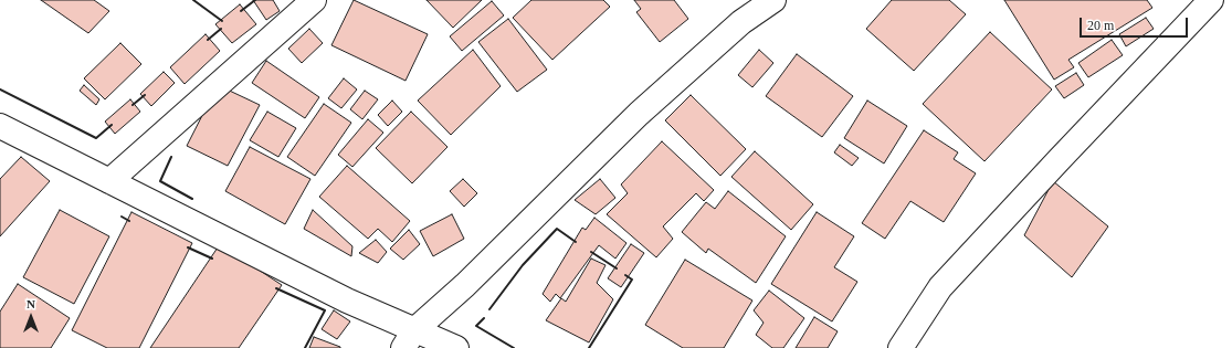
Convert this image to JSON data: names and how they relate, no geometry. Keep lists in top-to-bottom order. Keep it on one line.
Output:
{"scale_bar":"20 m","north":"top"}
